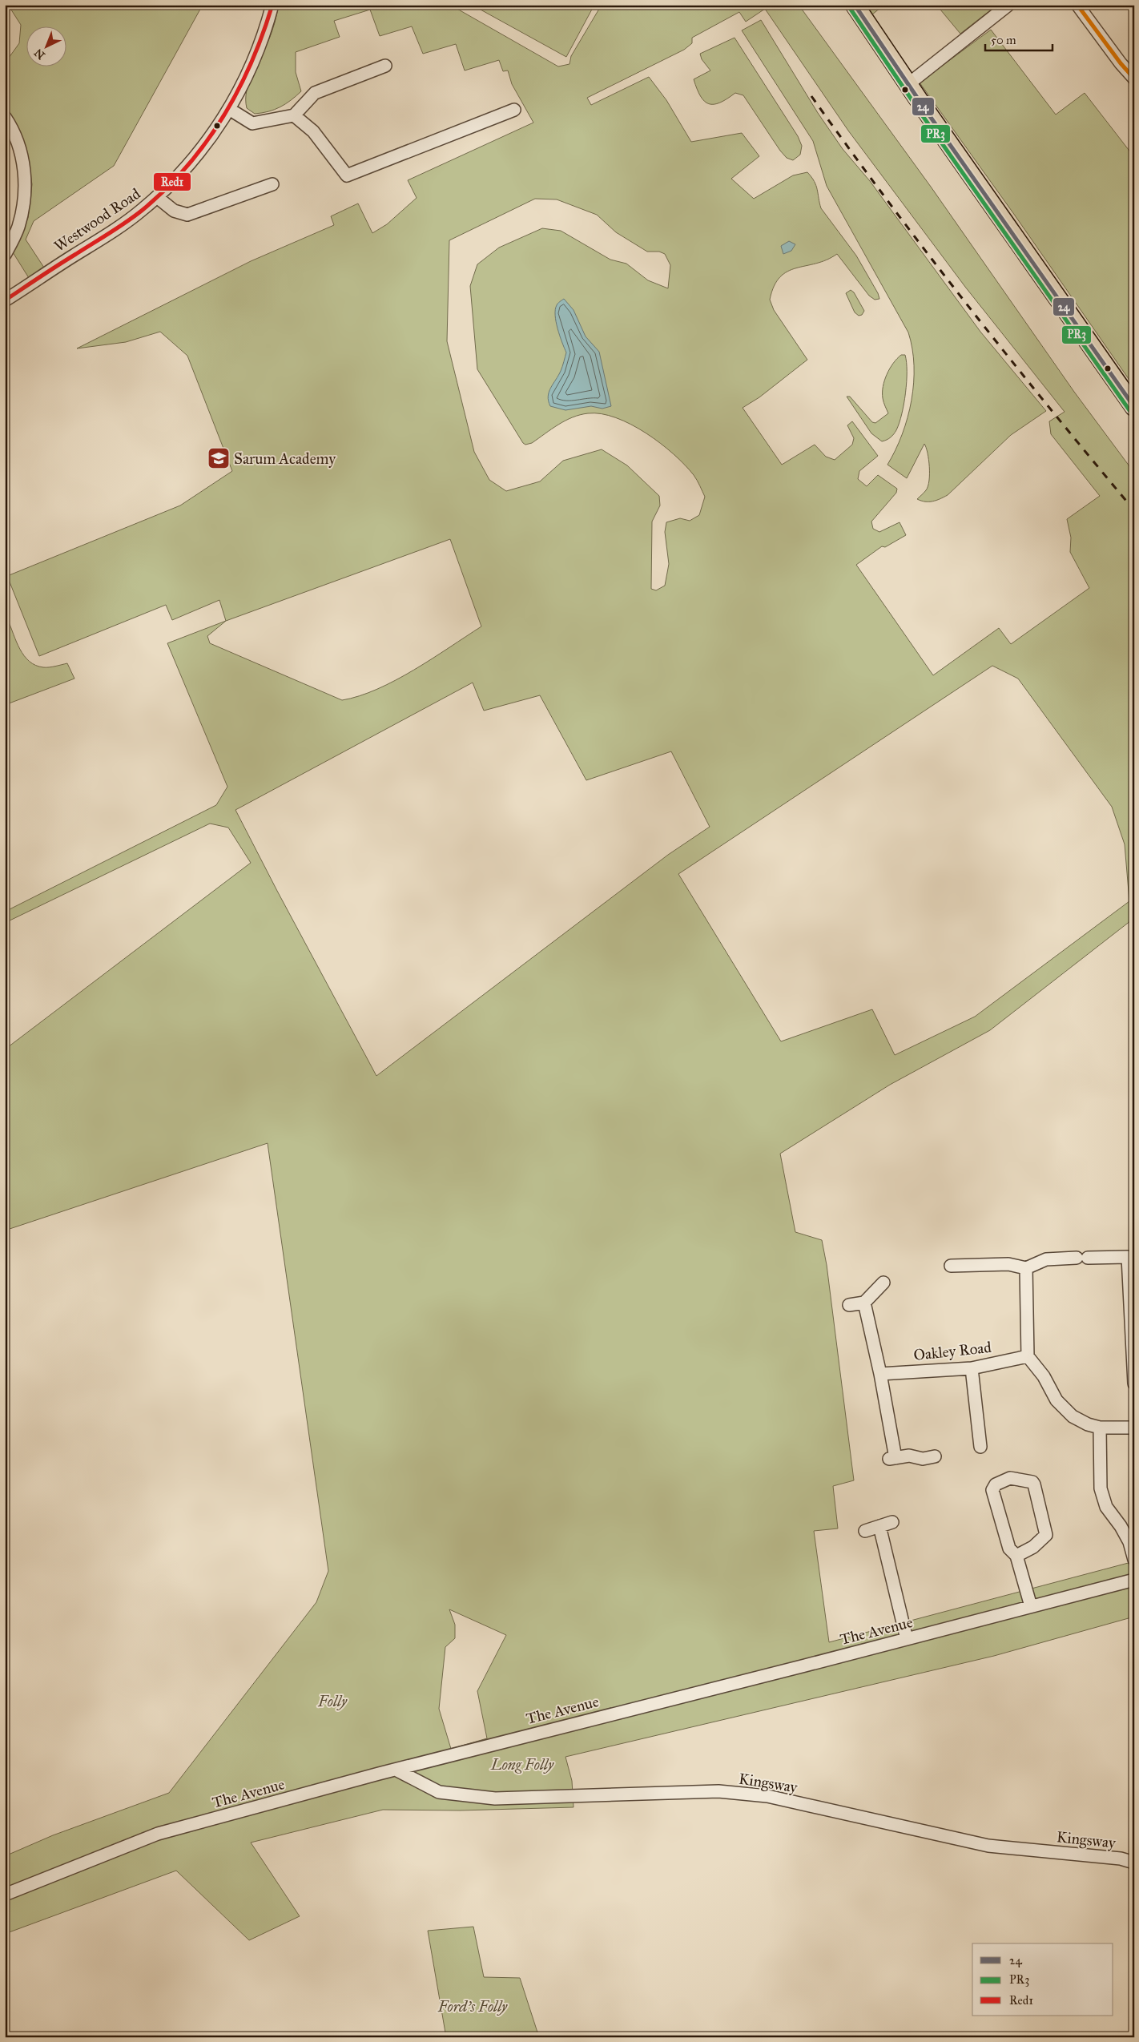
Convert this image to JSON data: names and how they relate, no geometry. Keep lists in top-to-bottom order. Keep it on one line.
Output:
{"streets":{"street":["Westwood Road","Oakley Road","The Avenue","Kingsway"]},"crossings":[["The Avenue","Kingsway"]],"parks":["Folly","Long Folly","Ford's Folly"],"places":{"school or university":["Sarum Academy"]},"lines":["transit line 24","transit line Red1","transit line PR3"],"legend":["24","PR3","Red1"],"scale_bar":"50 m","north":"bottom left"}
